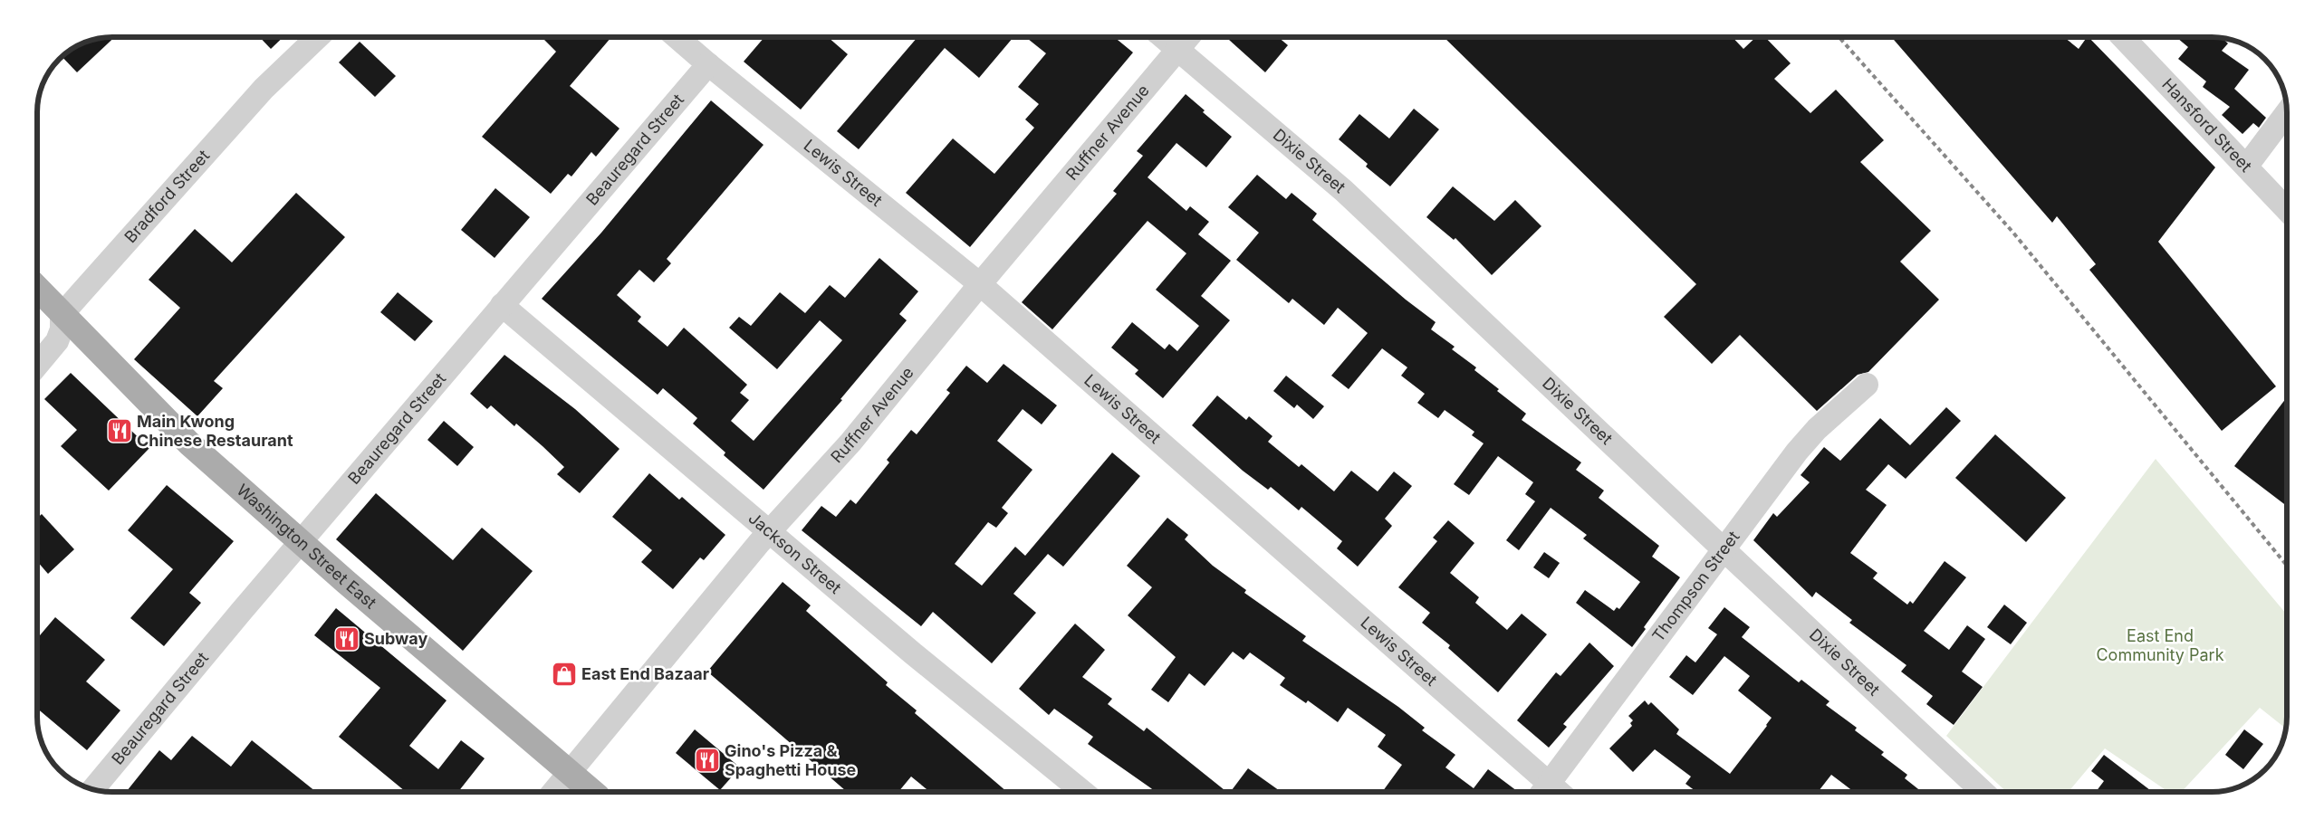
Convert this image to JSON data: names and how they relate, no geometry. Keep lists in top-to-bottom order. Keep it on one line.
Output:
{"streets":{"main road":["Washington Street East"],"street":["Hansford Street","Ruffner Avenue","Beauregard Street","Dixie Street","Lewis Street","Bradford Street","Jackson Street","Thompson Street"]},"crossings":[["Ruffner Avenue","Dixie Street"],["Ruffner Avenue","Lewis Street"],["Ruffner Avenue","Washington Street East"],["Ruffner Avenue","Jackson Street"],["Beauregard Street","Lewis Street"],["Beauregard Street","Washington Street East"],["Beauregard Street","Jackson Street"],["Dixie Street","Thompson Street"],["Bradford Street","Washington Street East"]],"parks":["East End Community Park"],"places":{"restaurant":["Main Kwong Chinese Restaurant","Subway","Gino's Pizza & Spaghetti House"],"shop":["East End Bazaar"]}}
